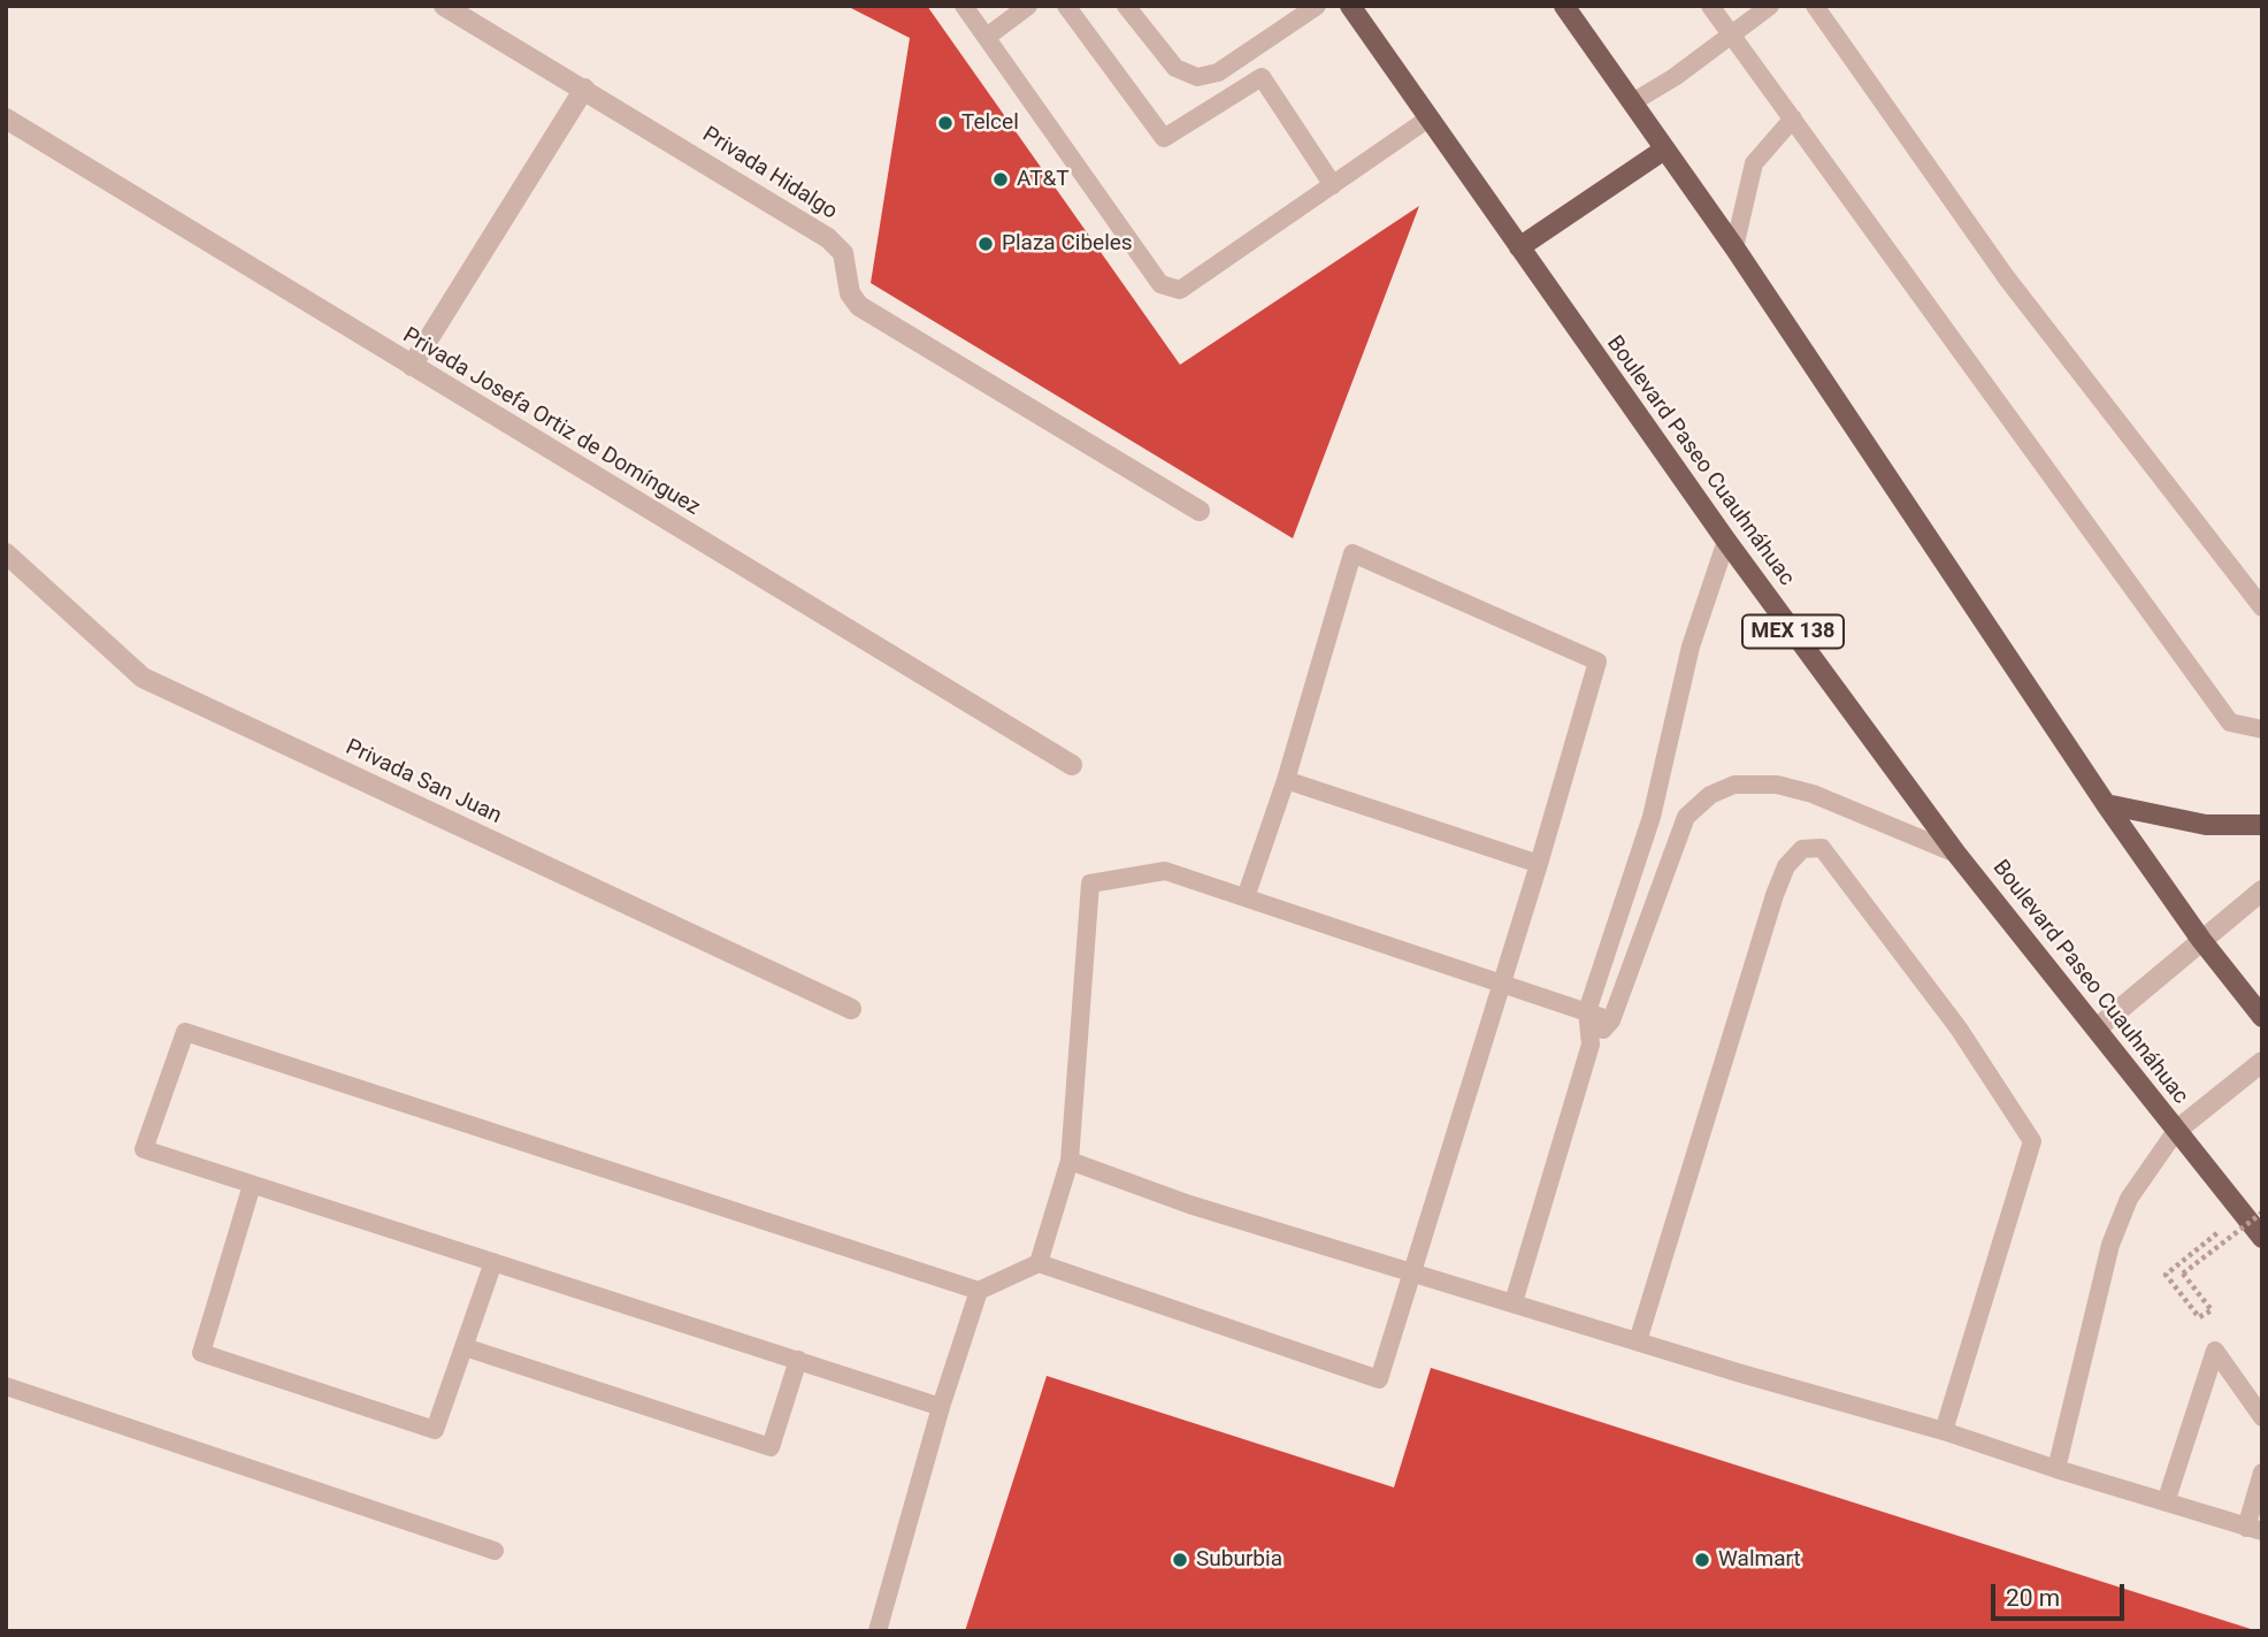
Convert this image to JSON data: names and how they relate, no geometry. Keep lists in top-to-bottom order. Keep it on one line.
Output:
{"streets":{"main road":["Boulevard Paseo Cuauhnáhuac","MEX 138"],"street":["Privada Hidalgo","Privada Josefa Ortiz de Domínguez","Privada San Juan"]},"places":["Telcel","AT&T","Plaza Cibeles","Suburbia","Walmart"],"scale_bar":"20 m"}
